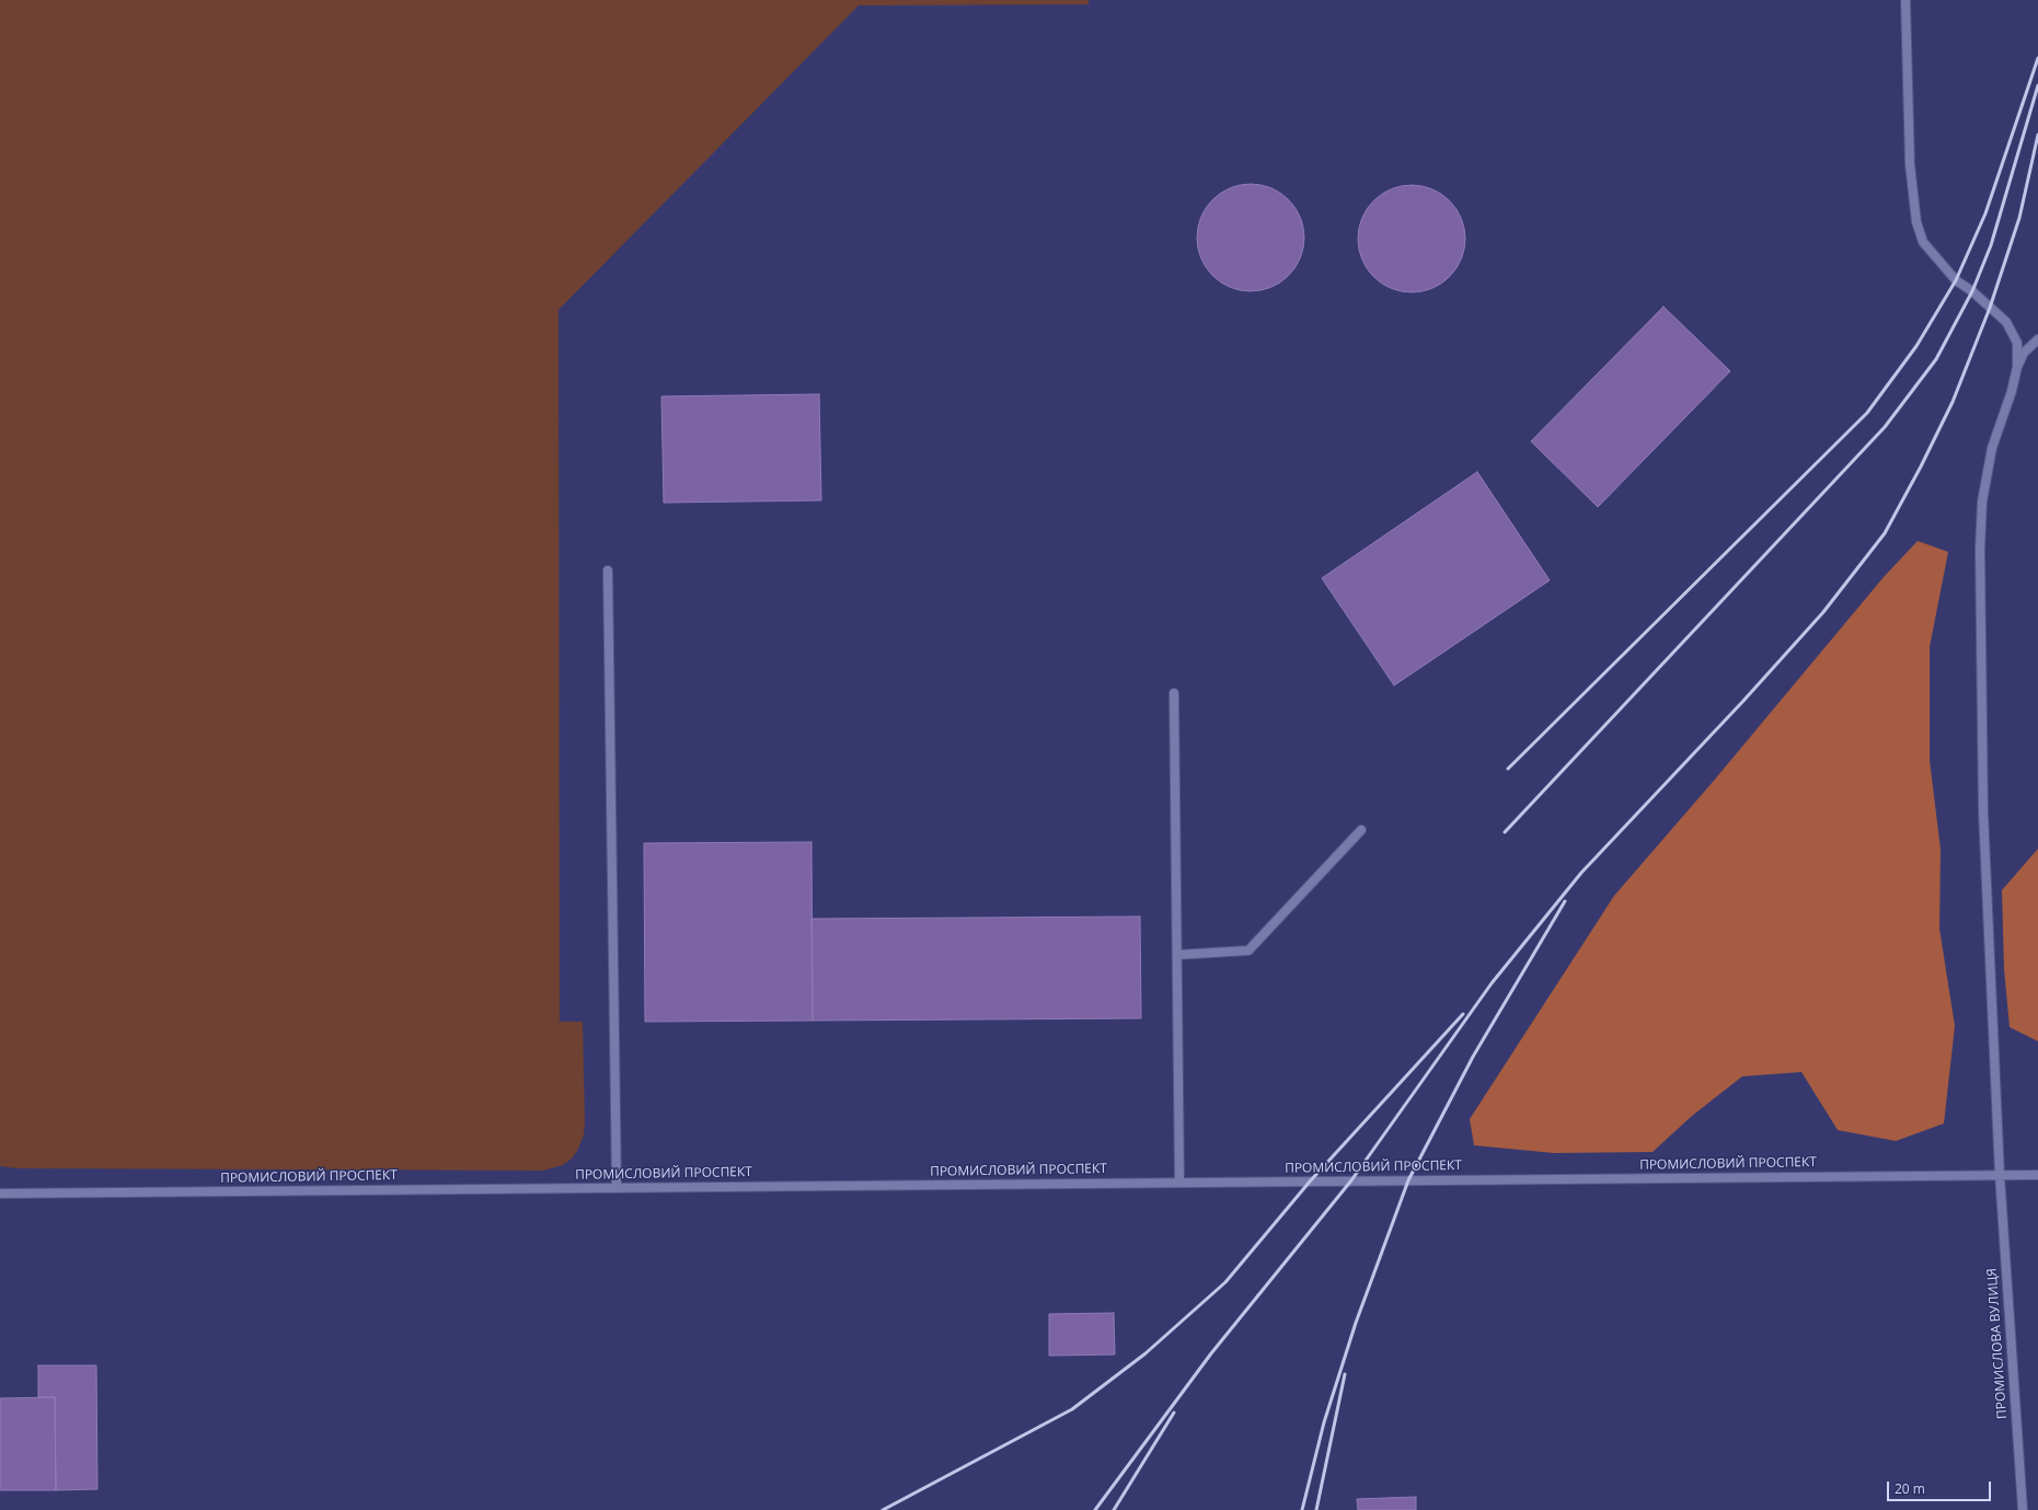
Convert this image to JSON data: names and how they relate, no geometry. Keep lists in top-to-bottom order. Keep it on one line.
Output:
{"streets":{"street":["ПРОМИСЛОВИЙ ПРОСПЕКТ","ПРОМИСЛОВА ВУЛИЦЯ"]},"crossings":[["ПРОМИСЛОВИЙ ПРОСПЕКТ","ПРОМИСЛОВА ВУЛИЦЯ"]],"scale_bar":"20 m"}
